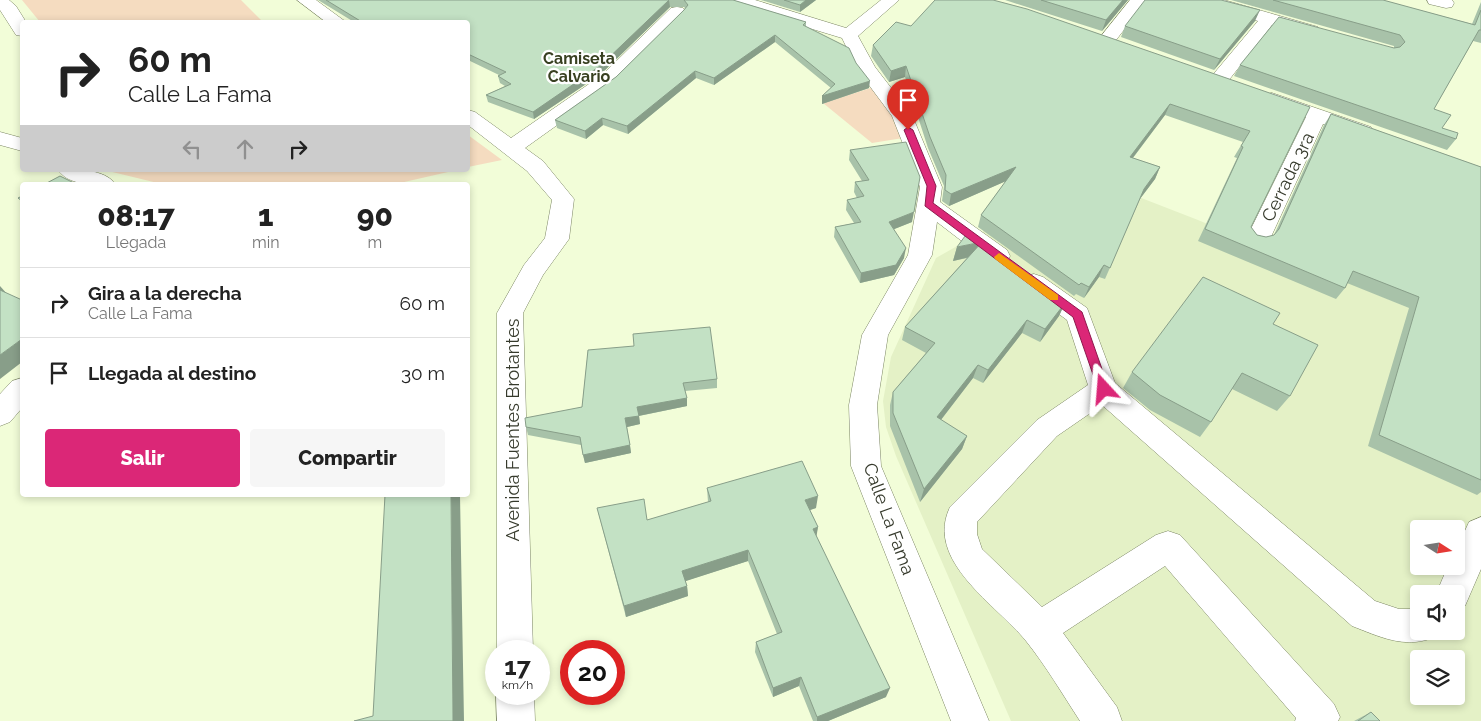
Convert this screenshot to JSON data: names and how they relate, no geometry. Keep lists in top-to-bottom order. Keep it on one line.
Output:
{"streets":{"street":["Cerrada 3ra","Avenida Fuentes Brotantes","Calle La Fama"]},"districts":["Camiseta Calvario"],"north":"right","page":{"turn":["60 m","Calle La Fama"],"eta":["08:17","Llegada","1","min","90","m"],"list":[{"name":"Gira a la derecha","note":"Calle La Fama","value":"60 m"},{"name":"Llegada al destino","value":"30 m"}],"buttons":["Salir","Compartir"],"speed":"17 km/h","limit":"20"}}
